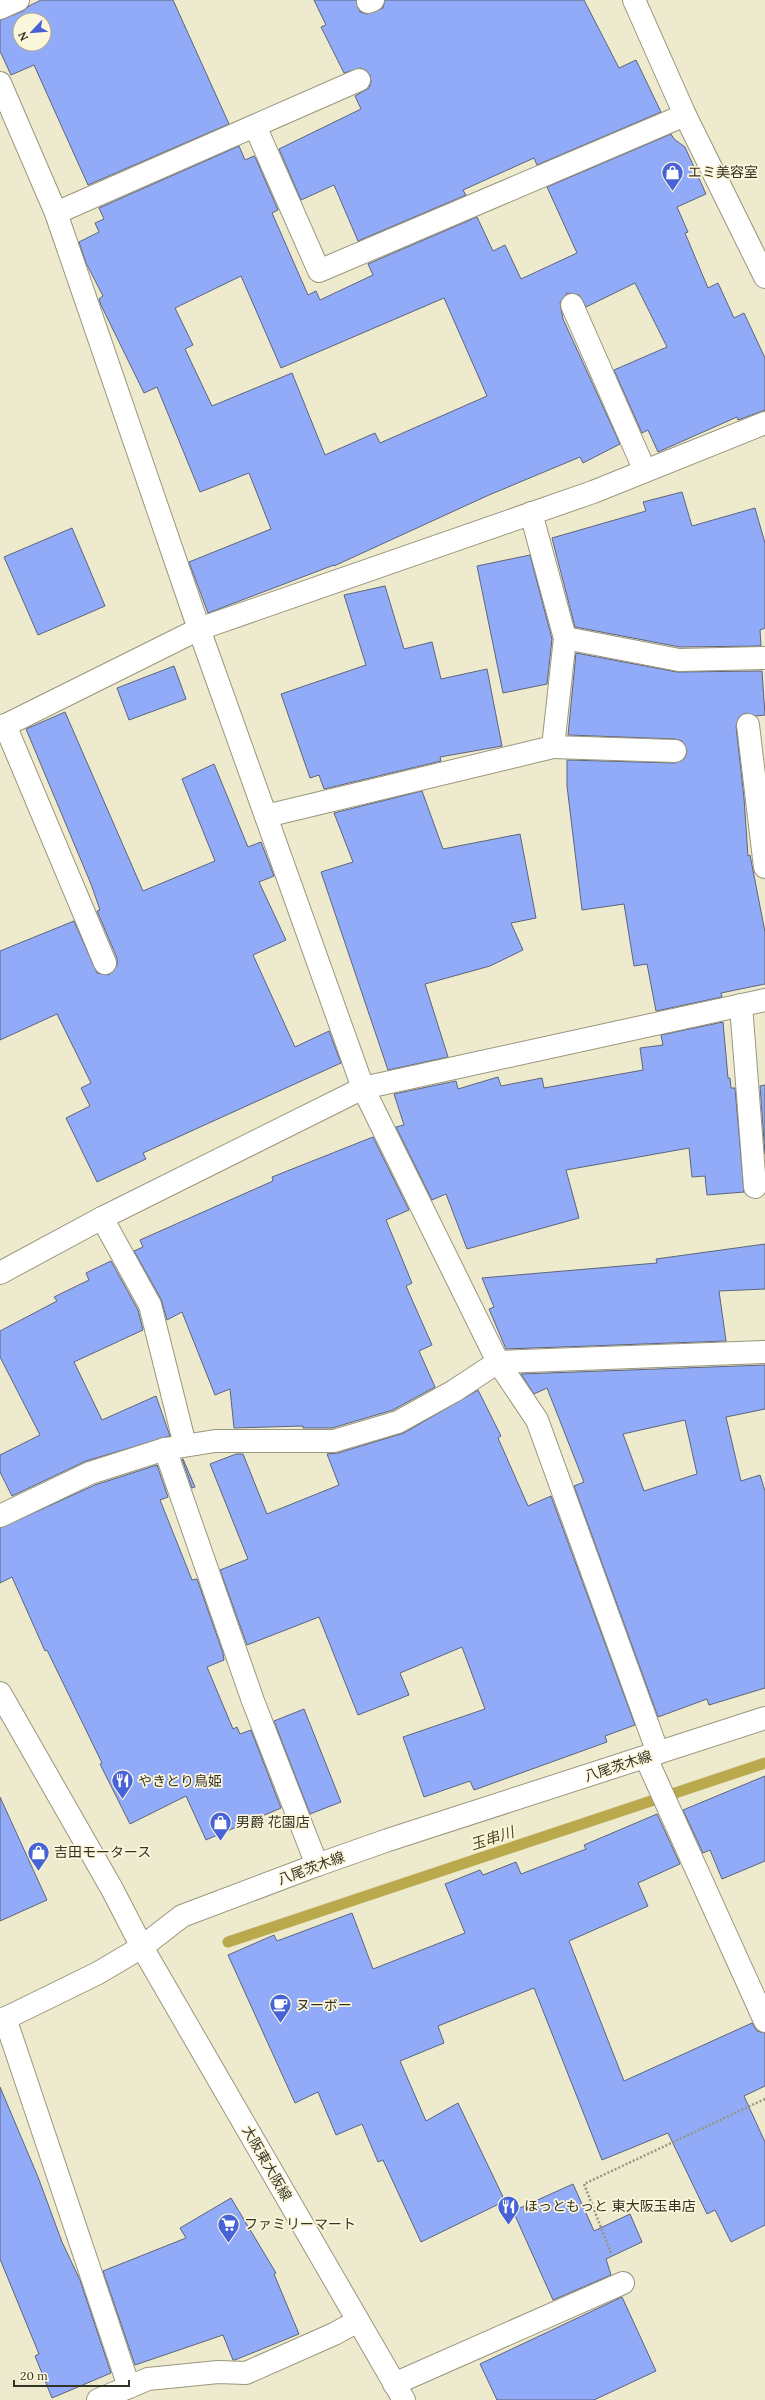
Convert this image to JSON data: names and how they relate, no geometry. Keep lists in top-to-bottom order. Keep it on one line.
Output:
{"streets":{"street":["八尾茨木線","大阪東大阪線"]},"crossings":[["八尾茨木線","大阪東大阪線"]],"water":["玉串川"],"places":{"shop":["エミ美容室","男爵 花園店","吉田モータース"],"restaurant":["やきとり鳥姫","ほっともっと 東大阪玉串店"],"cafe":["ヌーボー"],"supermarket":["ファミリーマート"]},"scale_bar":"20 m","north":"bottom left"}
